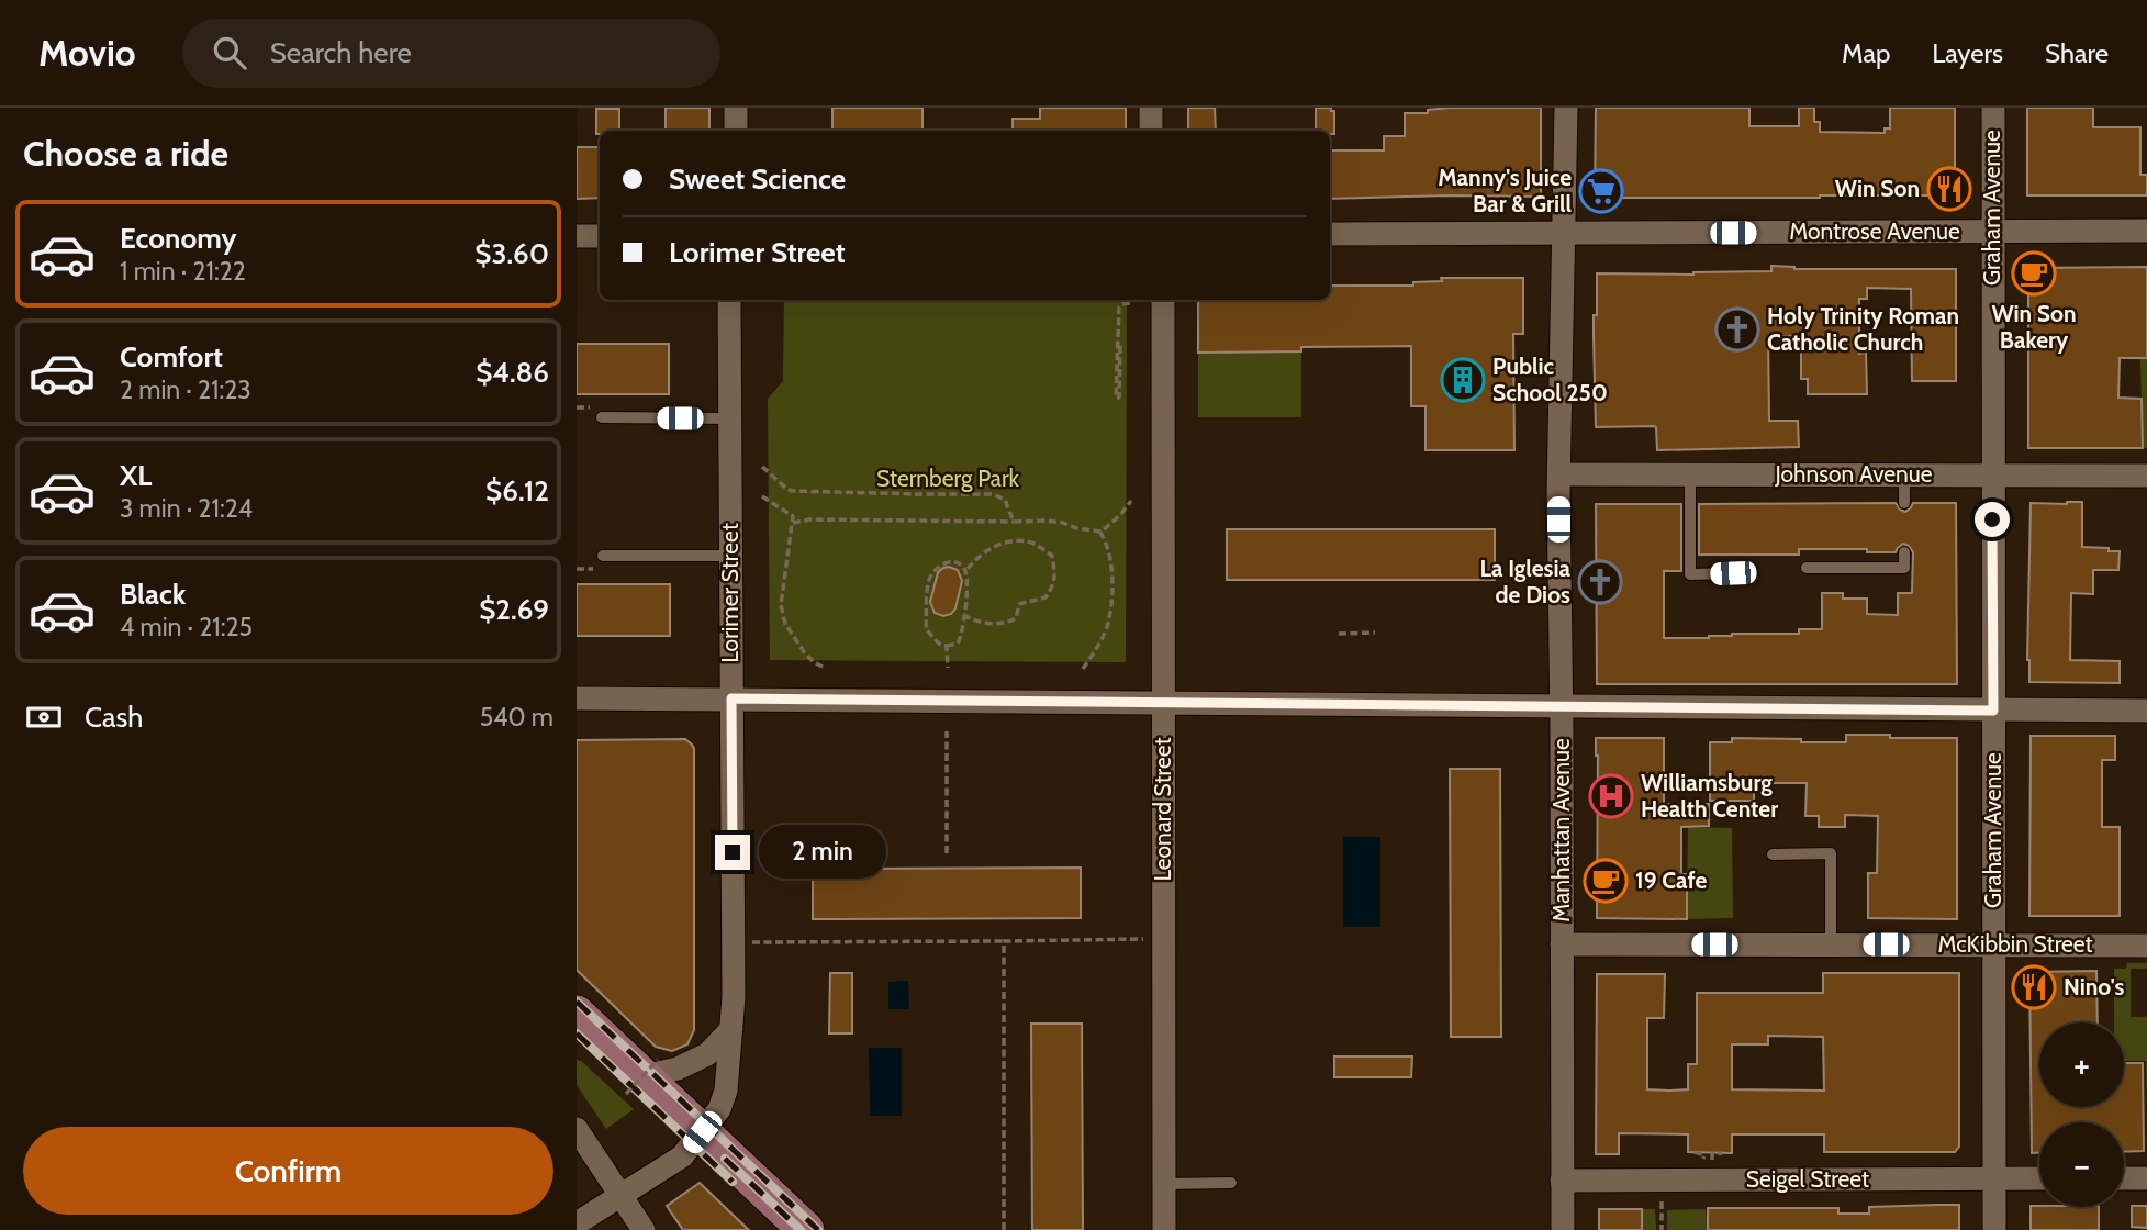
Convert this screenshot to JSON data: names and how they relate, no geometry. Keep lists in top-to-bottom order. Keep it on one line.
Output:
{"streets":{"street":["Graham Avenue","Montrose Avenue","Johnson Avenue","Lorimer Street","Leonard Street","Manhattan Avenue","McKibbin Street","Seigel Street"]},"crossings":[["Graham Avenue","Montrose Avenue"],["Graham Avenue","Johnson Avenue"],["Graham Avenue","McKibbin Street"],["Graham Avenue","Seigel Street"],["Montrose Avenue","Manhattan Avenue"],["Johnson Avenue","Manhattan Avenue"],["Manhattan Avenue","McKibbin Street"],["Manhattan Avenue","Seigel Street"]],"parks":["Sternberg Park"],"places":{"restaurant":["Win Son","Nino's"],"supermarket":["Manny's Juice Bar & Grill"],"cafe":["Win Son Bakery","19 Cafe"],"church":["Holy Trinity Roman Catholic Church","La Iglesia de Dios"],"building":["Public School 250"],"hospital":["Williamsburg Health Center"]},"page":{"header":"Movio","search":"Search here","nav":["Map","Layers","Share"],"heading":"Choose a ride","banner":["Sweet Science","Lorimer Street"],"list":[{"name":"Economy","note":"1 min · 21:22","value":"$3.60"},{"name":"Comfort","note":"2 min · 21:23","value":"$4.86"},{"name":"XL","note":"3 min · 21:24","value":"$6.12"},{"name":"Black","note":"4 min · 21:25","value":"$2.69"}],"pay":["Cash","540 m"],"bubble":"2 min","map_buttons":["+","−"],"buttons":"Confirm"}}
